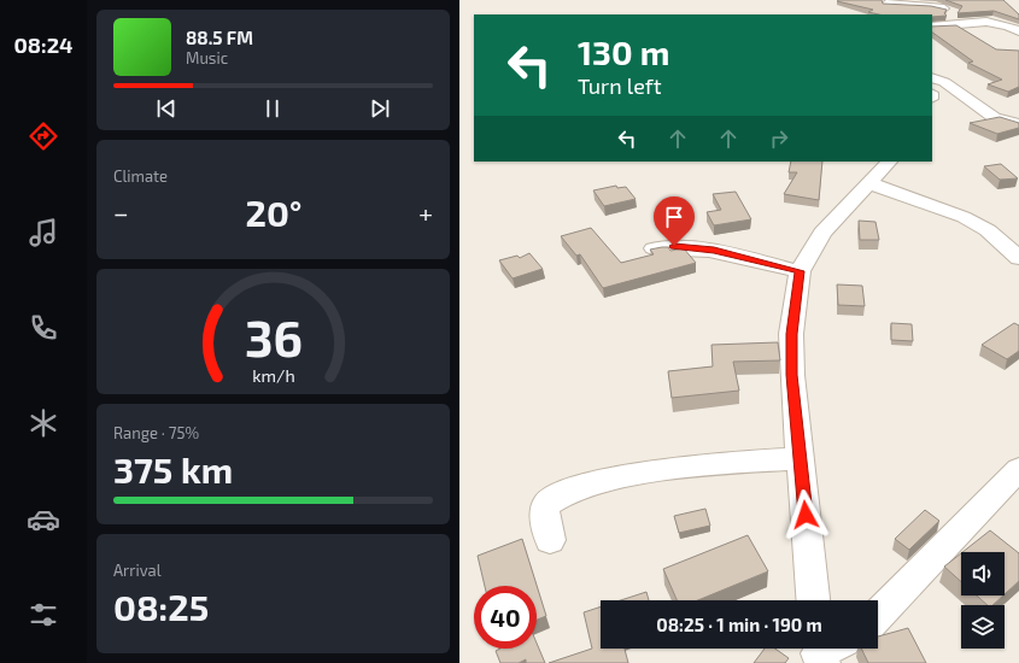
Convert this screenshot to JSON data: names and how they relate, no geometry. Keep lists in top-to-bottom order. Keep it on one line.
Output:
{"page":{"tabs":"08:24","turn":["130 m","Turn left"],"song":["88.5 FM","Music"],"tile":["Climate",["Range · 75%","375 km"],["Arrival","08:25"]],"heat":["−","20°","+"],"limit":"40","trip":"08:25 · 1 min · 190 m","gauge":["36","km/h"]}}
